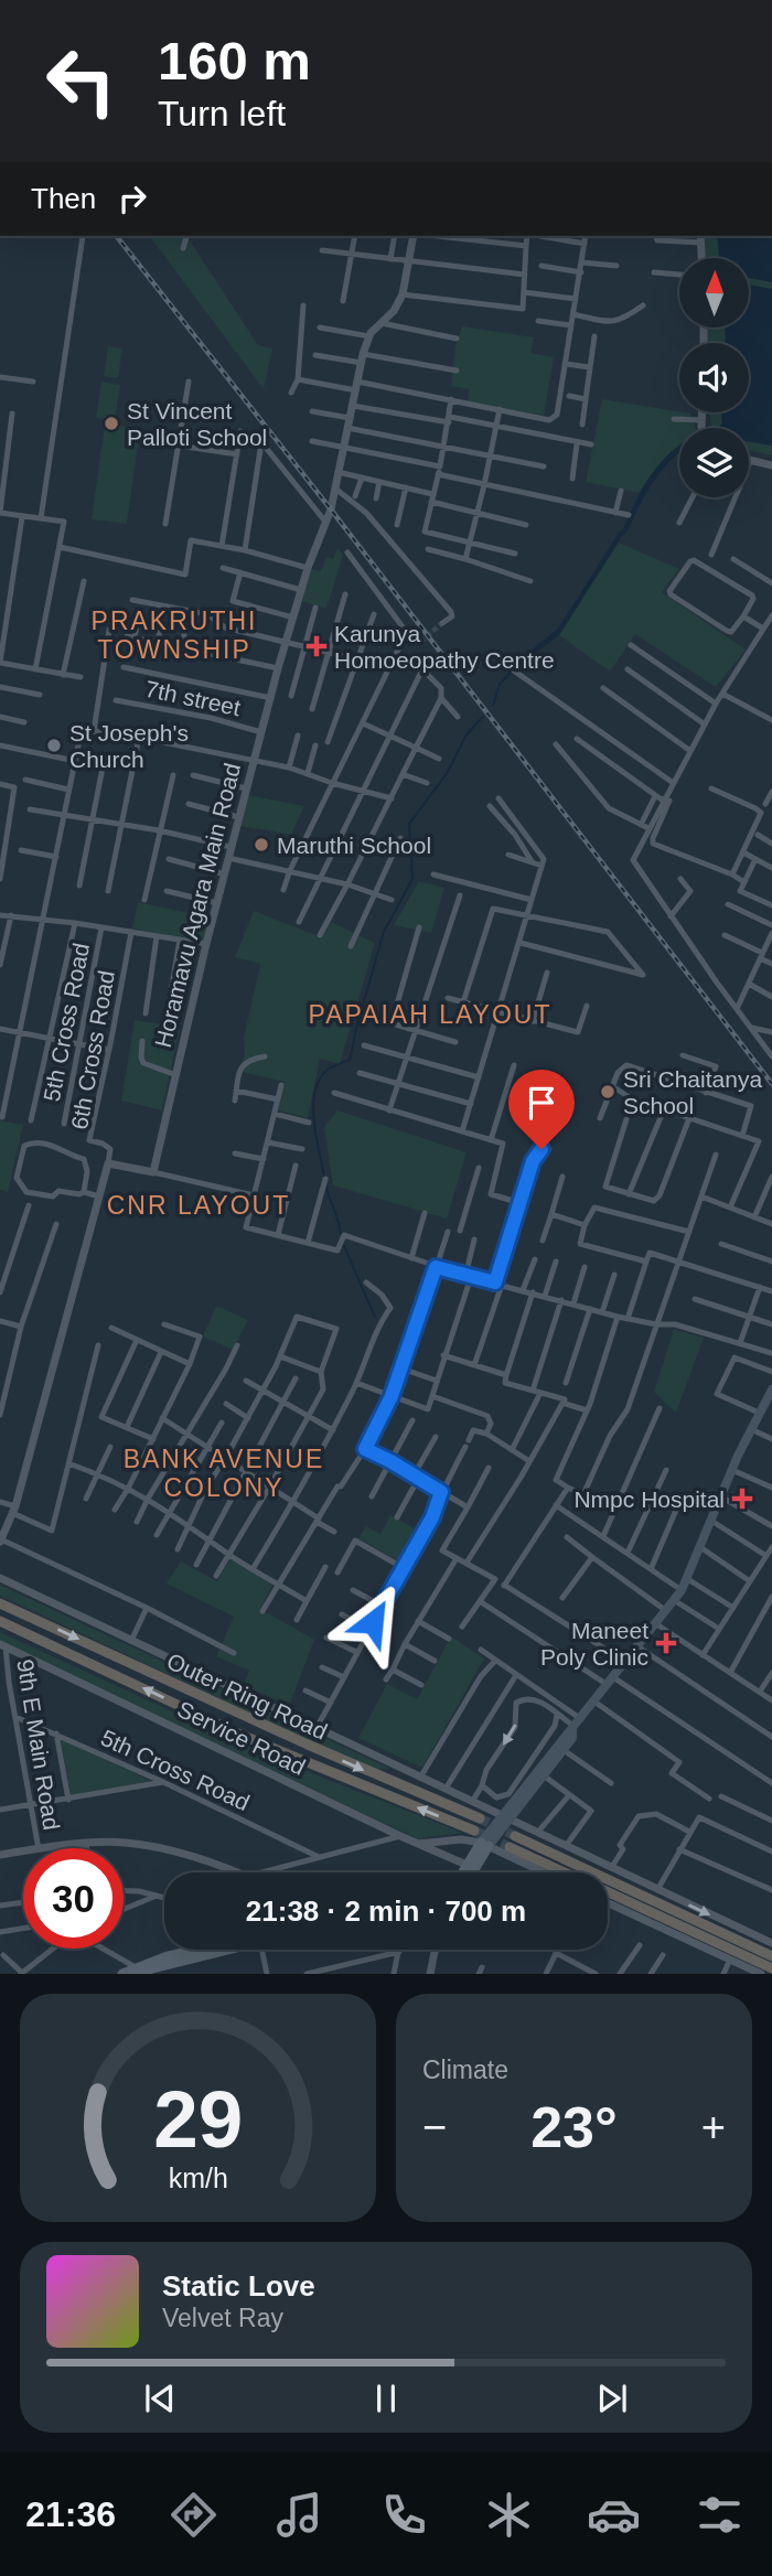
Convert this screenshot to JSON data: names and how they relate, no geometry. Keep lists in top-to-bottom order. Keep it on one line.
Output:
{"streets":{"highway":["Outer Ring Road"],"street":["7th street","Horamavu Agara Main Road","5th Cross Road","6th Cross Road","Service Road","9th E Main Road"]},"crossings":[["7th street","Horamavu Agara Main Road"],["5th Cross Road","9th E Main Road"],["Service Road","9th E Main Road"]],"districts":["PRAKRUTHI TOWNSHIP","PAPAIAH LAYOUT","CNR LAYOUT","BANK AVENUE COLONY"],"places":{"other":["St Vincent Palloti School","St Joseph's Church","Maruthi School","Sri Chaitanya School"],"health":["Karunya Homoeopathy Centre","Nmpc Hospital","Maneet Poly Clinic"]},"north":"top","page":{"turn":["160 m","Turn left"],"then":"Then","limit":"30","trip":"21:38 · 2 min · 700 m","tile":"Climate","heat":["−","23°","+"],"song":["Static Love","Velvet Ray"],"tabs":"21:36","gauge":["29","km/h"]}}
